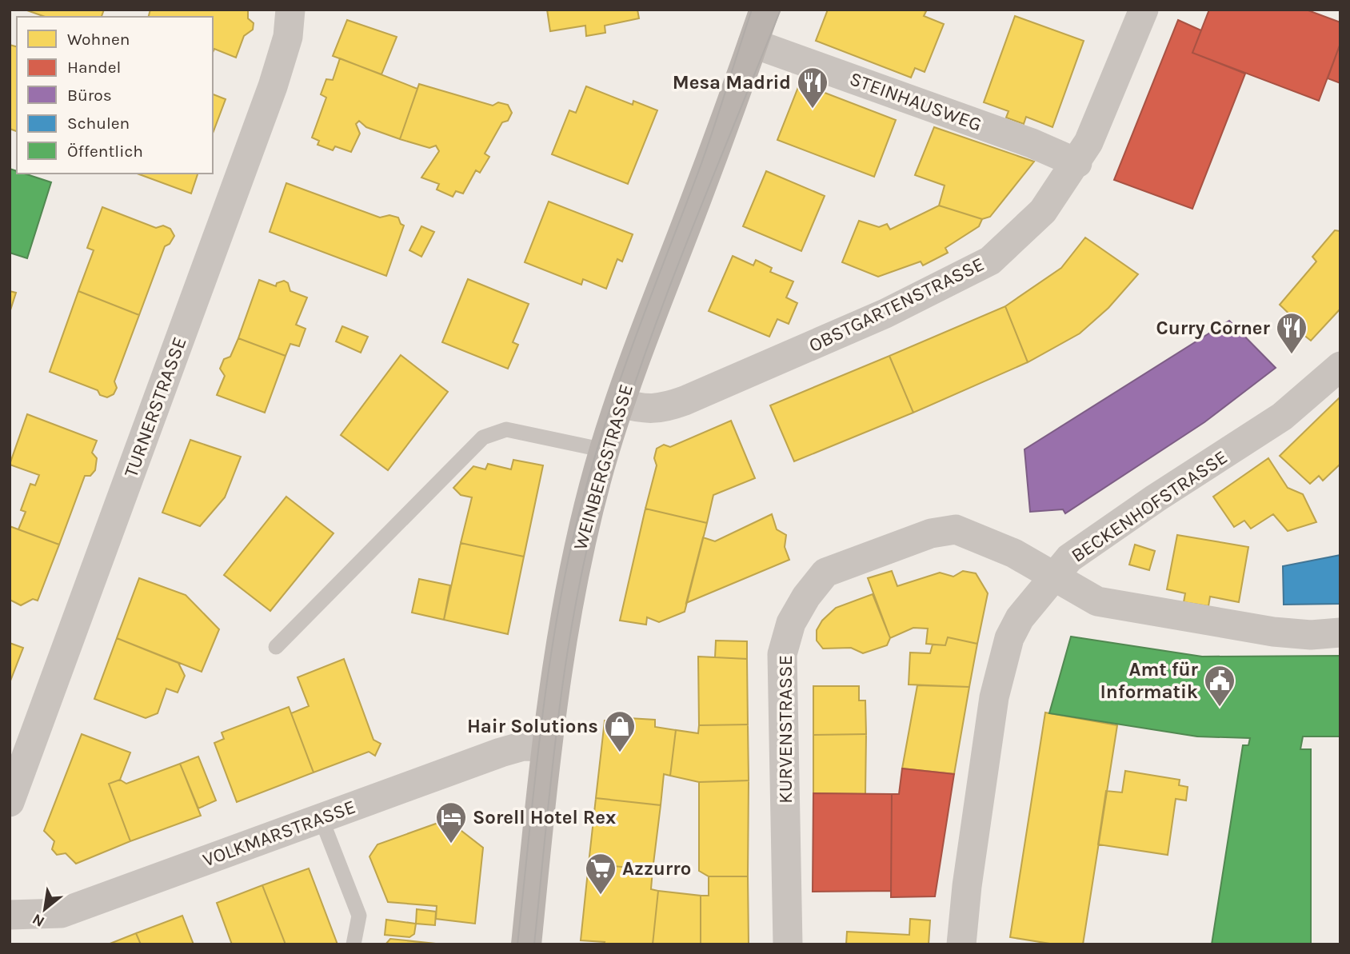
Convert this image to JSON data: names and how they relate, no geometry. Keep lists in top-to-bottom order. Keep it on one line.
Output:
{"streets":{"street":["STEINHAUSWEG","OBSTGARTENSTRASSE","TURNERSTRASSE","WEINBERGSTRASSE","BECKENHOFSTRASSE","KURVENSTRASSE","VOLKMARSTRASSE"]},"crossings":[["STEINHAUSWEG","OBSTGARTENSTRASSE"],["STEINHAUSWEG","WEINBERGSTRASSE"],["OBSTGARTENSTRASSE","WEINBERGSTRASSE"],["WEINBERGSTRASSE","VOLKMARSTRASSE"],["BECKENHOFSTRASSE","KURVENSTRASSE"]],"places":{"restaurant":["Mesa Madrid","Curry Corner"],"public building":["Amt für Informatik"],"shop":["Hair Solutions"],"hotel":["Sorell Hotel Rex"],"supermarket":["Azzurro"]},"legend":["Wohnen","Handel","Büros","Schulen","Öffentlich"],"north":"bottom left"}
